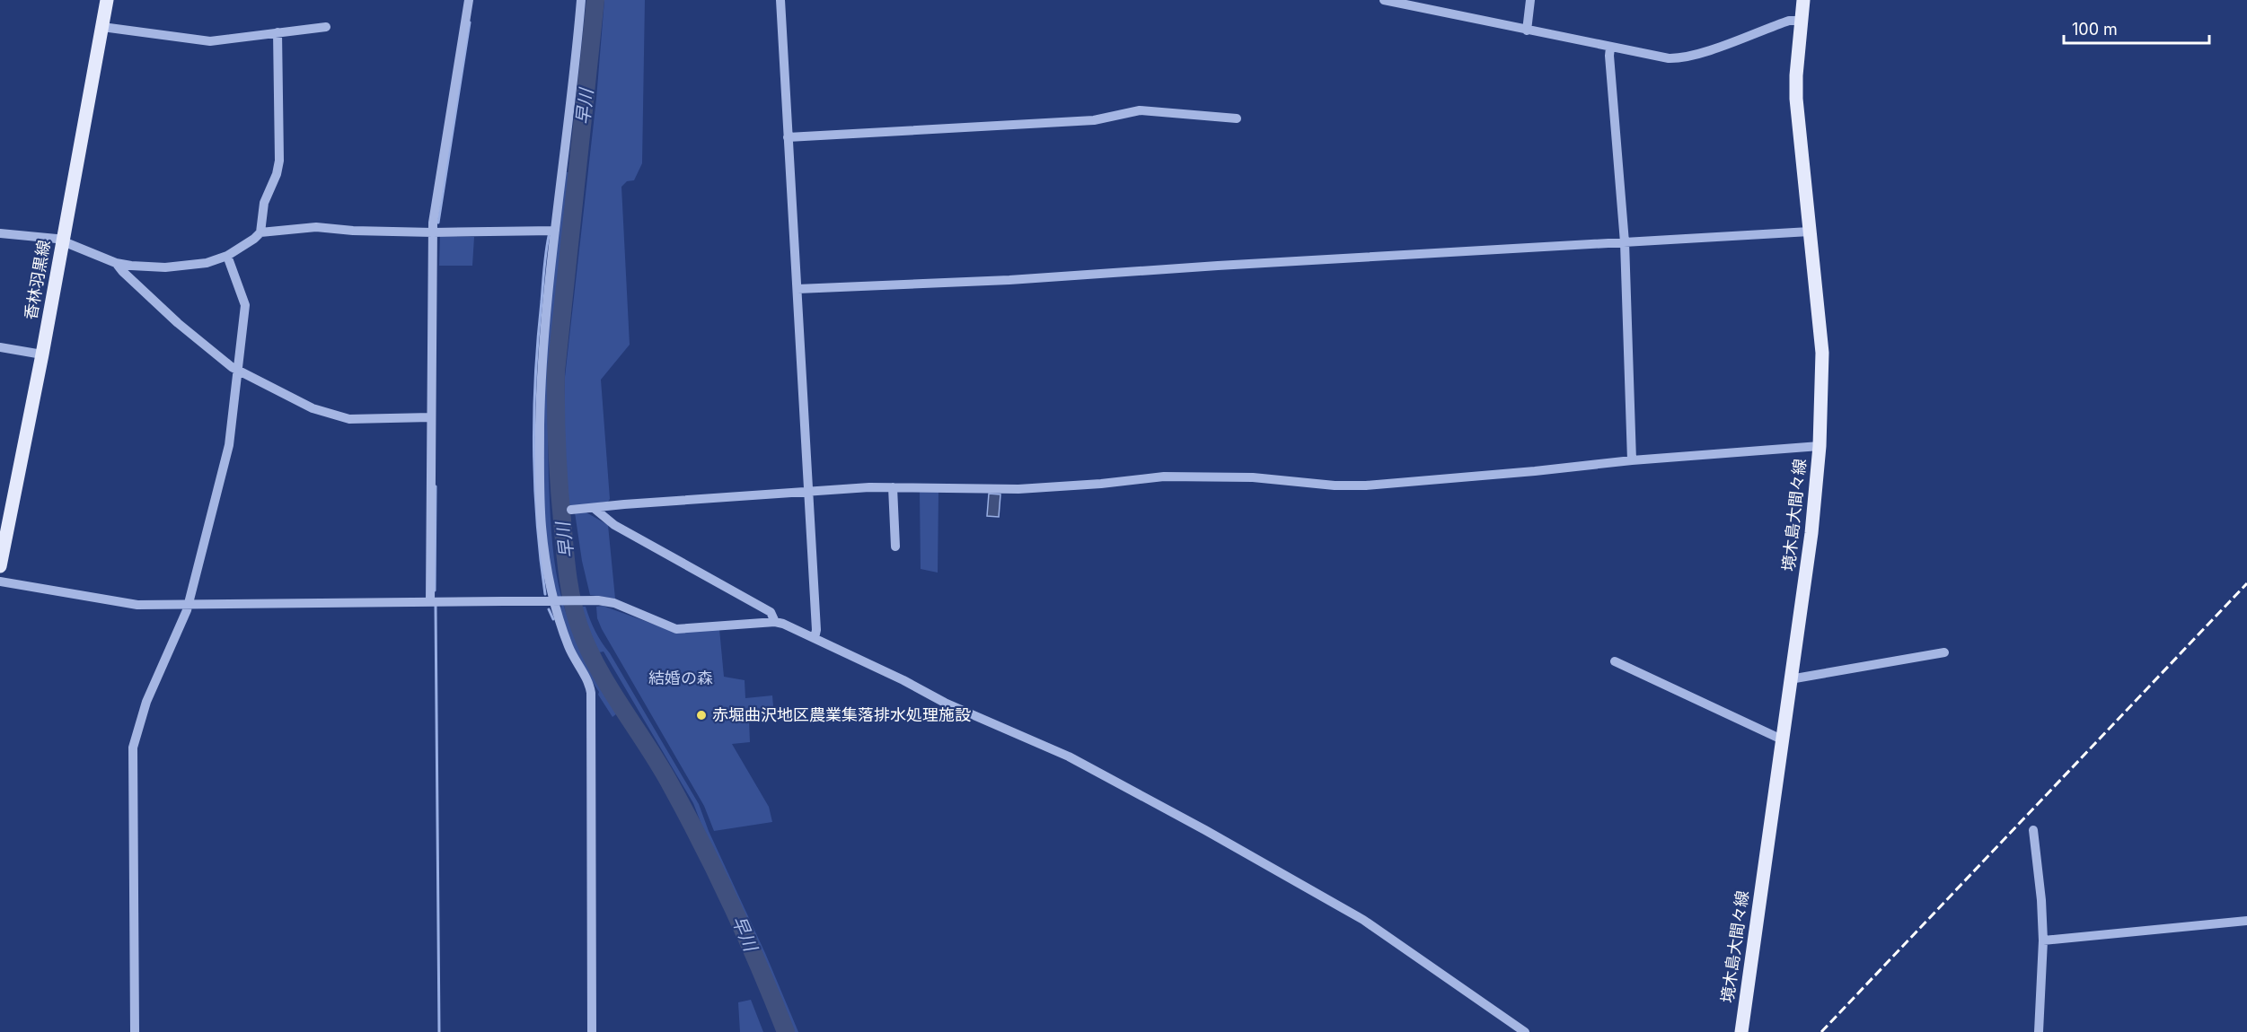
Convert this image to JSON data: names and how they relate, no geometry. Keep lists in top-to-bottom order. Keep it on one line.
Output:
{"streets":{"main road":["香林羽黒線","境木島大間々線"]},"water":["早川"],"parks":["結婚の森"],"places":["赤堀曲沢地区農業集落排水処理施設"],"scale_bar":"100 m"}
